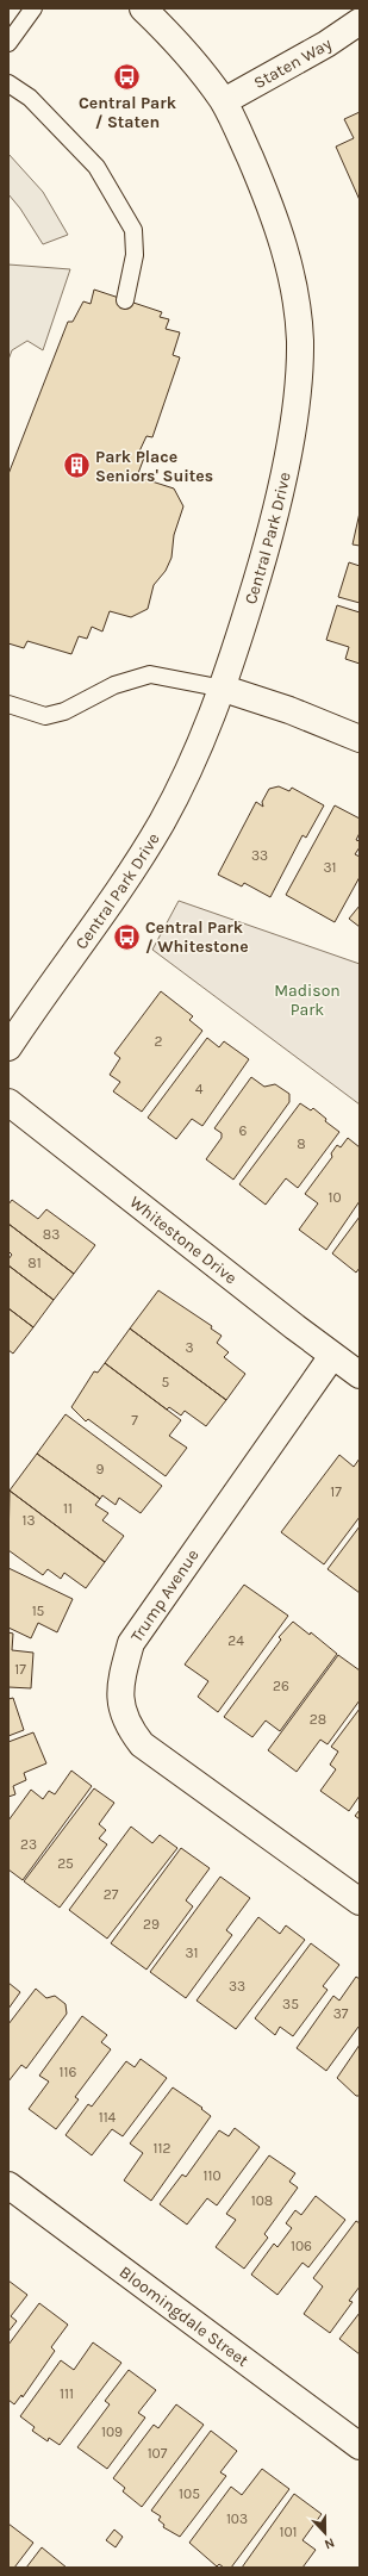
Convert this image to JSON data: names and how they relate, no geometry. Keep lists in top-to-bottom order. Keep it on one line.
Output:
{"streets":{"street":["Staten Way","Central Park Drive","Whitestone Drive","Trump Avenue","Bloomingdale Street"]},"crossings":[["Staten Way","Central Park Drive"],["Whitestone Drive","Trump Avenue"]],"parks":["Madison Park"],"places":{"bus stop":["Central Park / Staten","Central Park / Whitestone"],"building":["Park Place Seniors' Suites"]},"house_numbers":["33","31","2","4","6","8","10","83","81","3","5","7","9","17","11","13","15","24","17","26","28","23","25","27","29","31","33","35","37","116","114","112","110","108","106","111","109","107","105","103","101"],"north":"bottom"}
